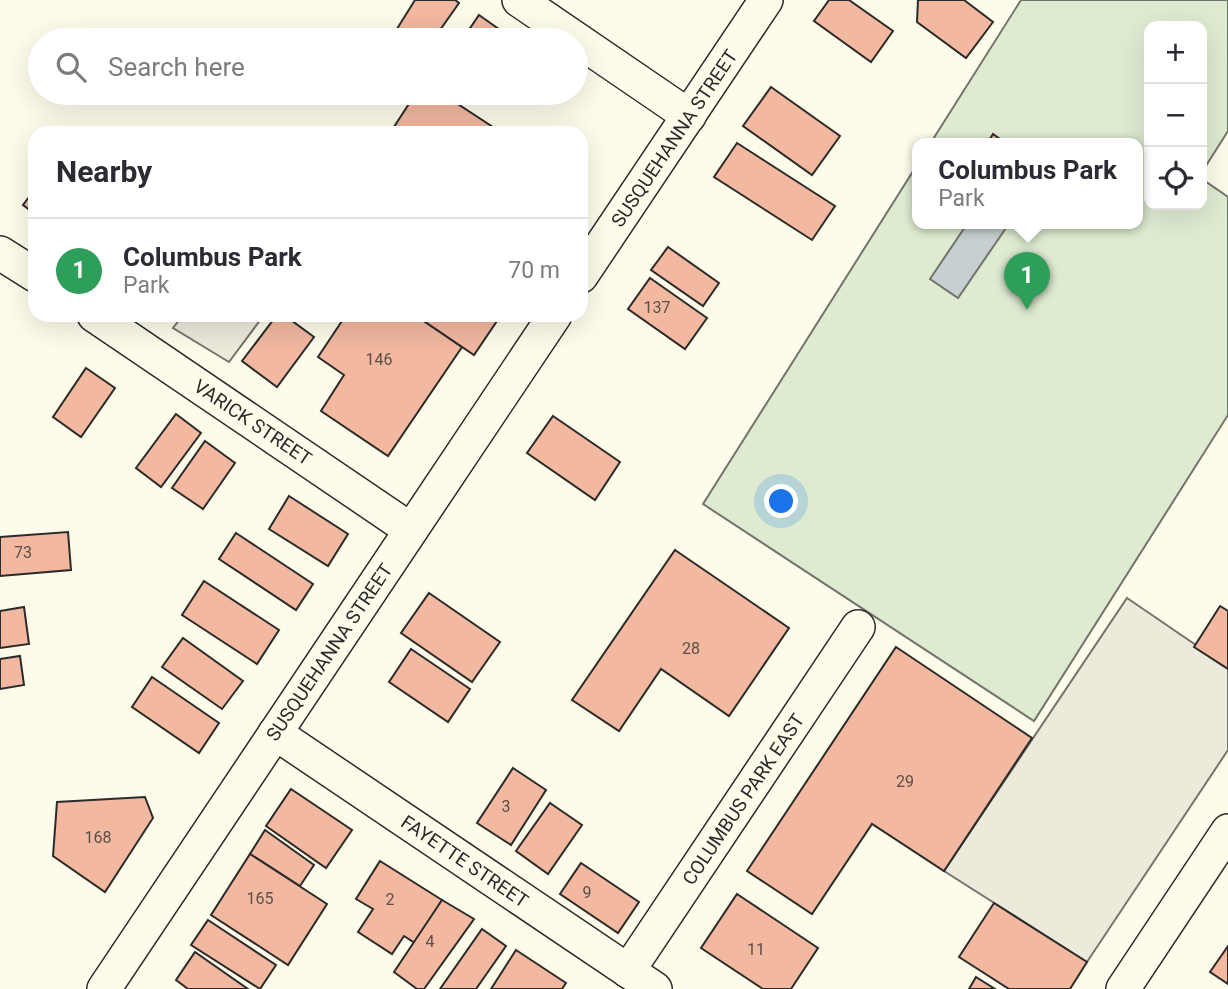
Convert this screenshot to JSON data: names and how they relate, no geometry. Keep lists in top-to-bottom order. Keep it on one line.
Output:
{"streets":{"street":["SUSQUEHANNA STREET","VARICK STREET","COLUMBUS PARK EAST","FAYETTE STREET"]},"crossings":[["SUSQUEHANNA STREET","VARICK STREET"],["SUSQUEHANNA STREET","FAYETTE STREET"],["COLUMBUS PARK EAST","FAYETTE STREET"]],"house_numbers":["137","146","73","28","29","3","168","9","165","2","4","11"],"page":{"map_buttons":["+","−"],"search":"Search here","heading":"Nearby","popup":["Columbus Park","Park"],"list":[{"mark":"1","name":"Columbus Park","note":"Park","value":"70 m"}],"pins":"1"}}
